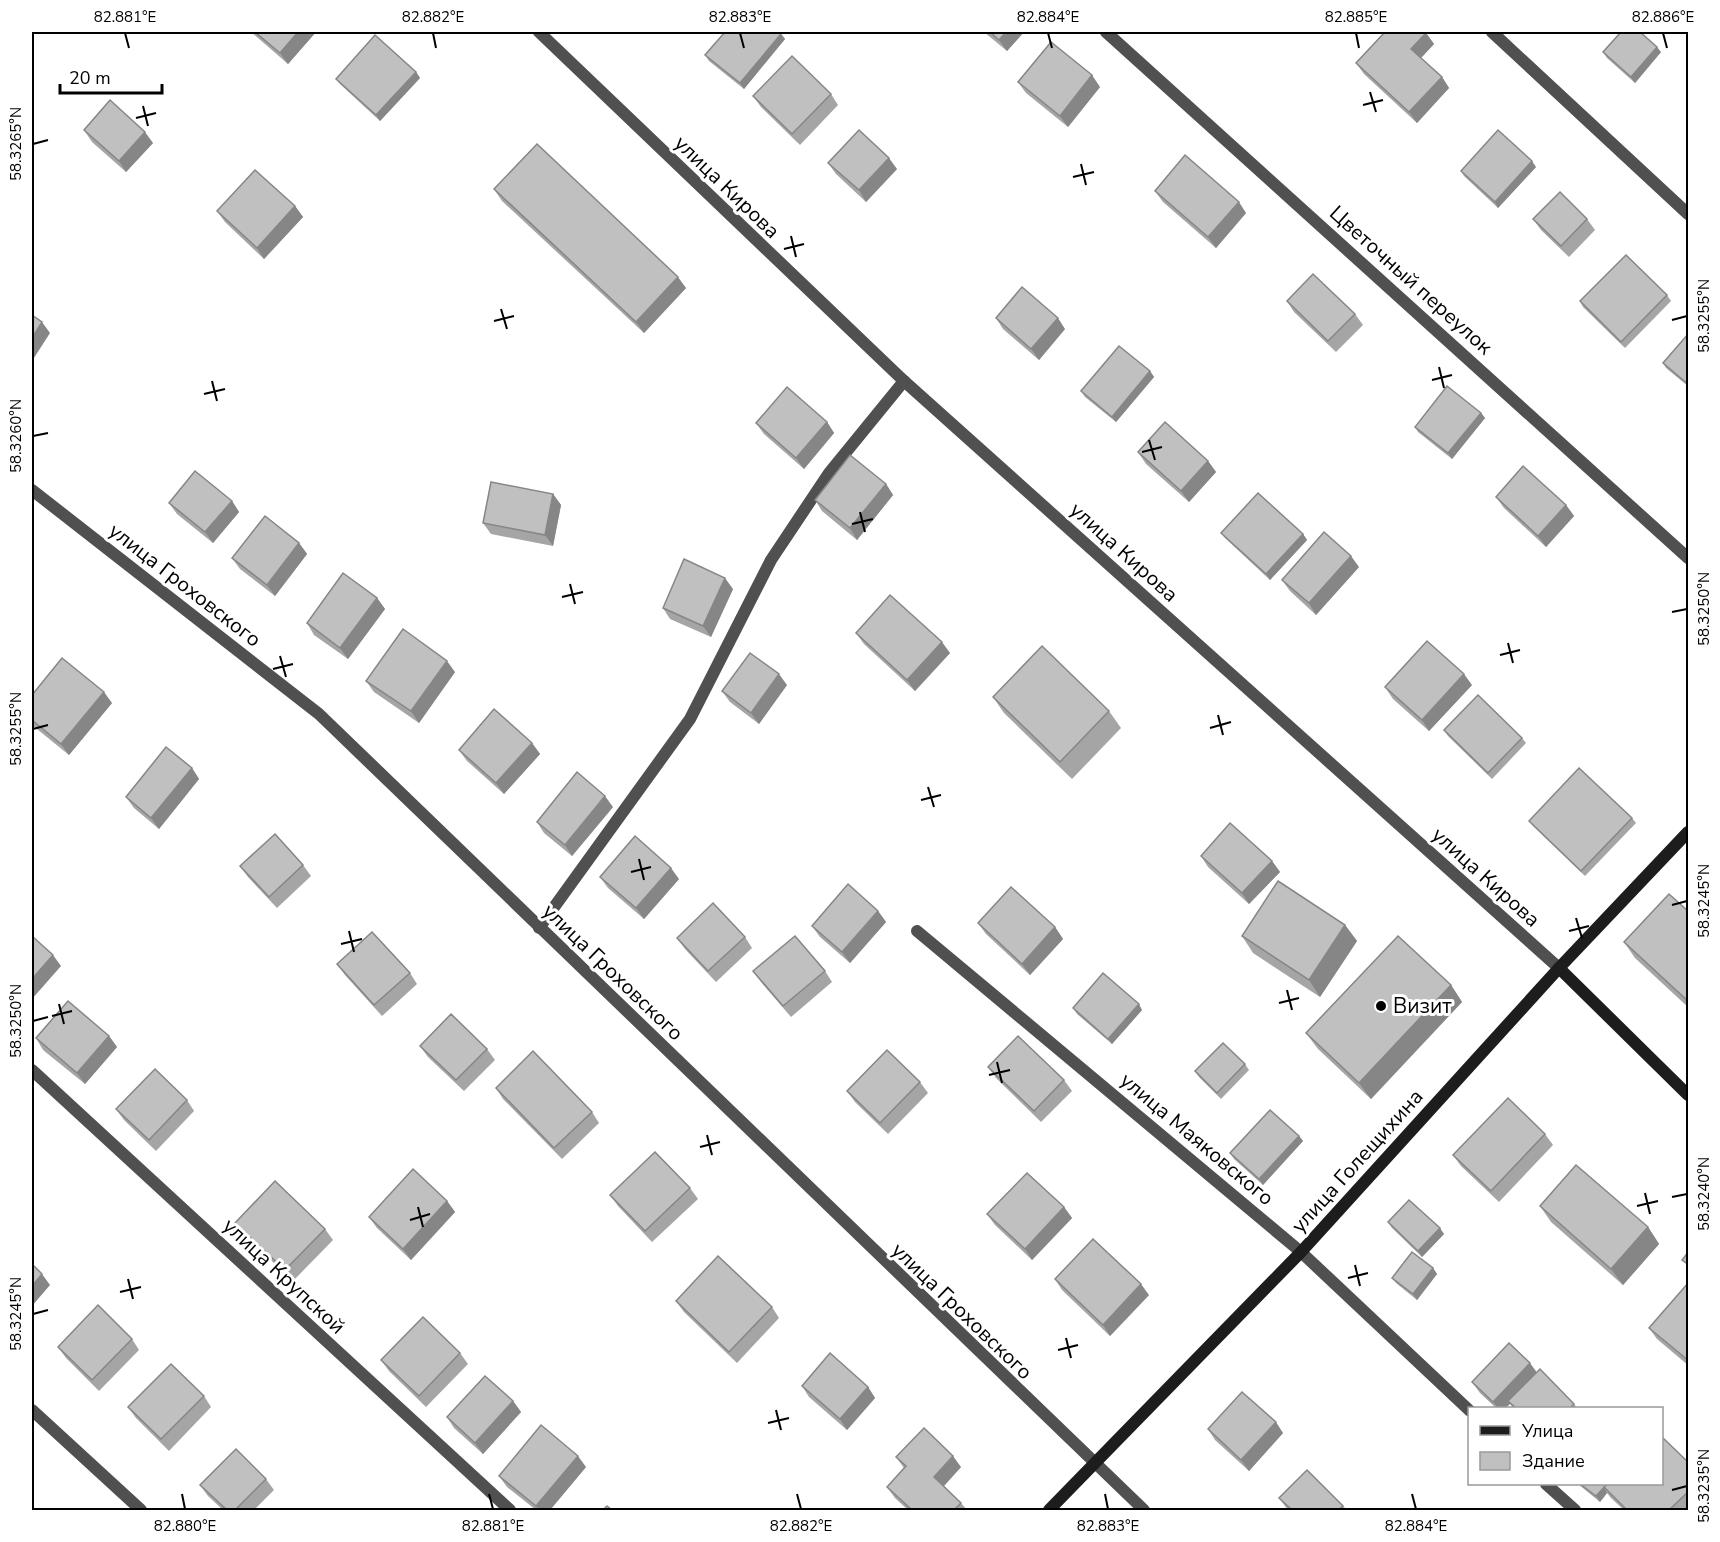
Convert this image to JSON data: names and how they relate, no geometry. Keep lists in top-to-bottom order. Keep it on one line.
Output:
{"streets":{"street":["улица Кирова","Цветочный переулок","улица Гроховского","улица Маяковского","улица Голещихина","улица Крупской"]},"crossings":[["улица Кирова","улица Голещихина"],["улица Гроховского","улица Голещихина"],["улица Маяковского","улица Голещихина"]],"places":["Визит"],"legend":["Улица","Здание"],"scale_bar":"20 m","coordinates":["82.881°E","82.882°E","82.883°E","82.884°E","82.885°E","82.886°E","58.3265°N","58.3255°N","58.3260°N","58.3250°N","58.3245°N","58.3240°N","58.3235°N","82.880°E"]}
